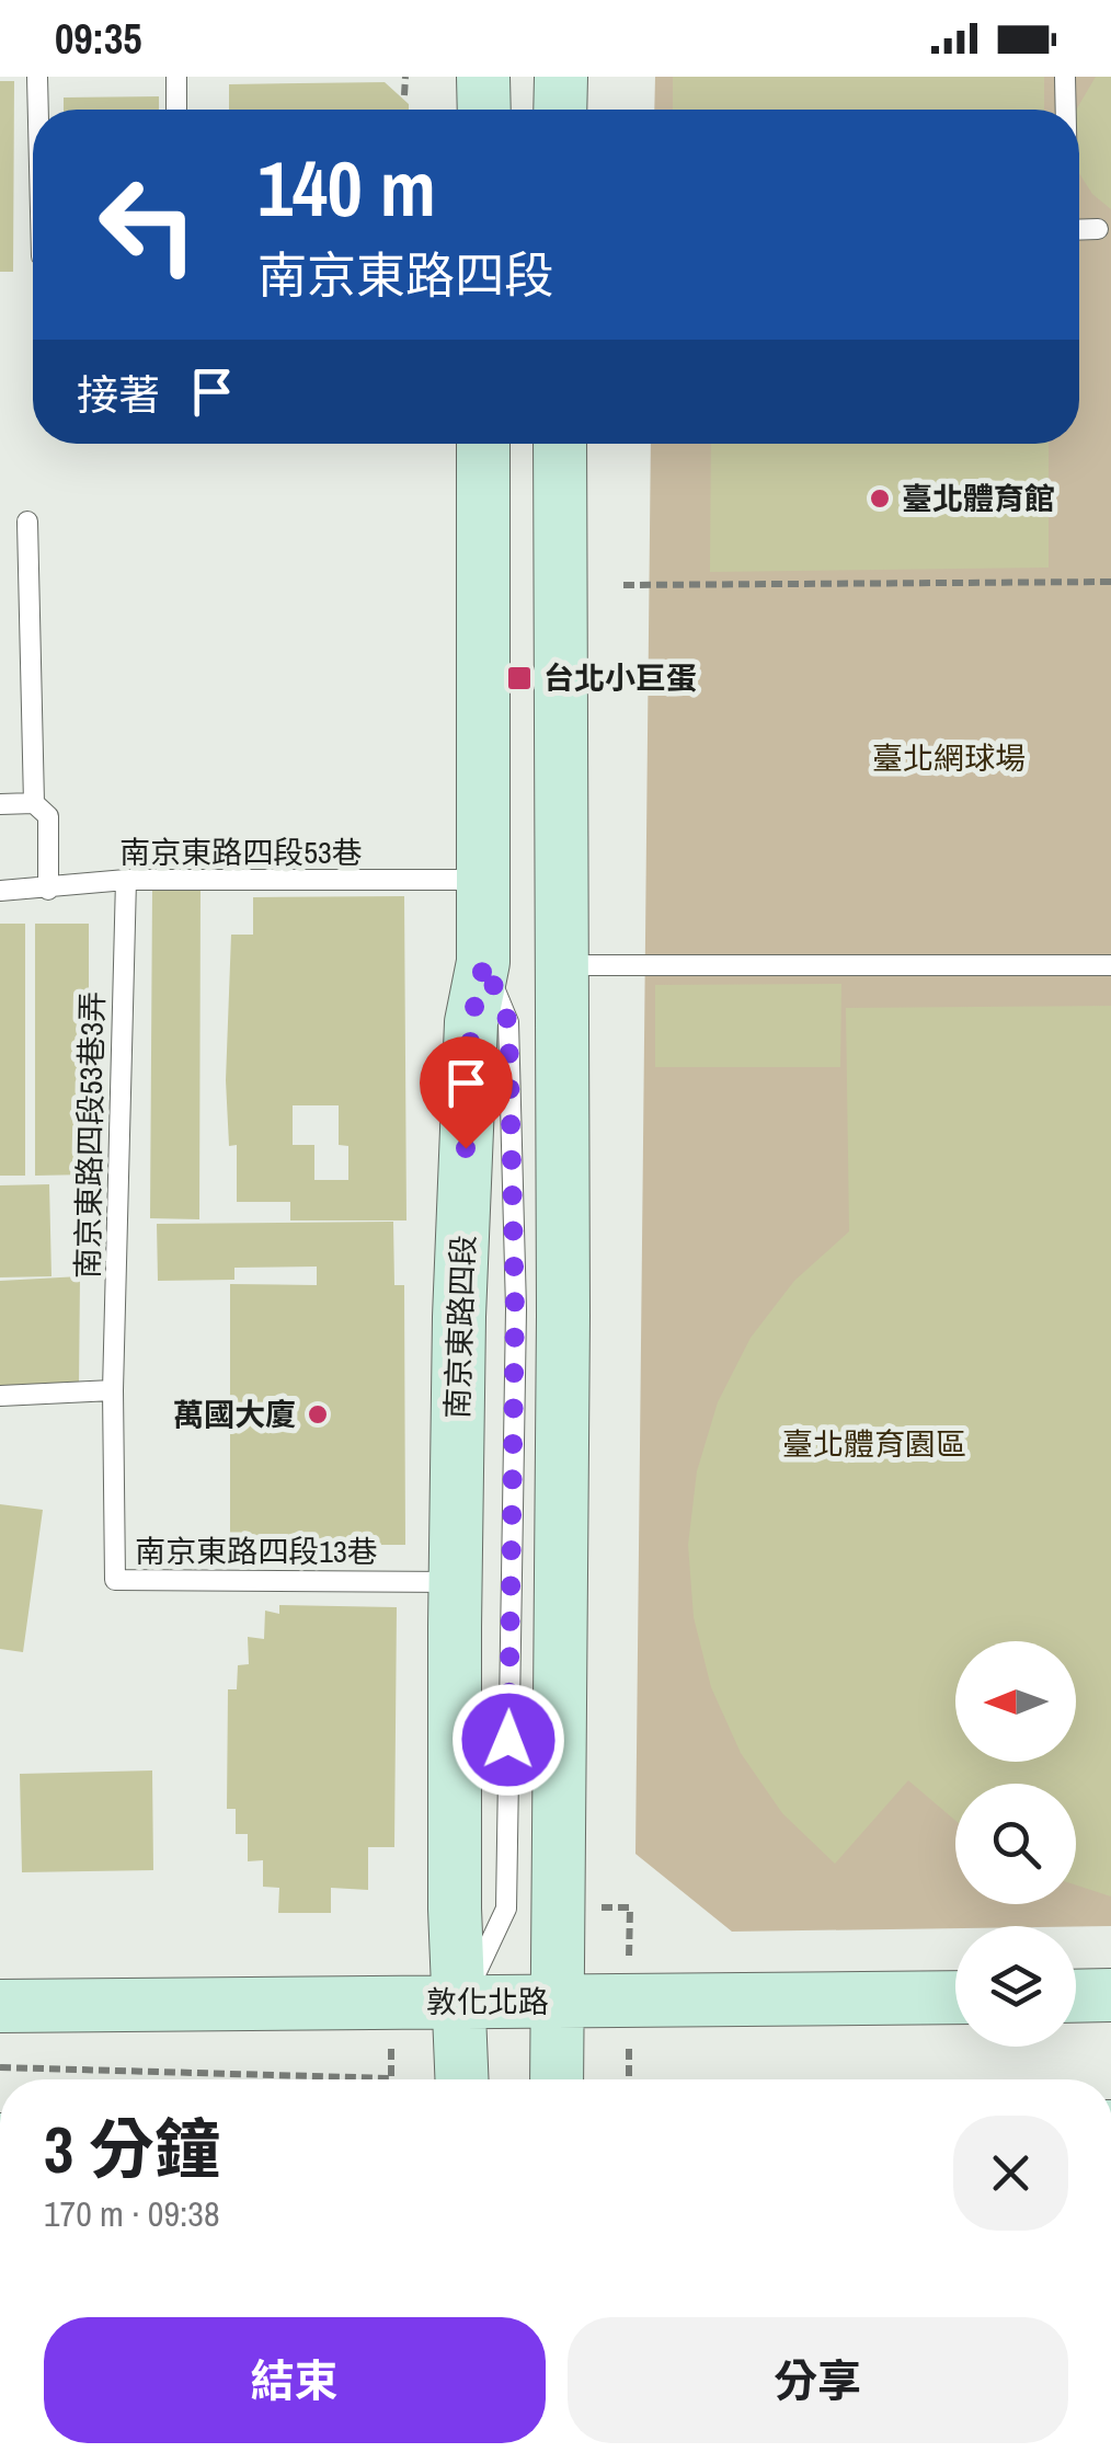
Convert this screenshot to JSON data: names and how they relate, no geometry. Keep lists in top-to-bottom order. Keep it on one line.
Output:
{"streets":{"main road":["南京東路四段","敦化北路"],"lane":["南京東路四段53巷","南京東路四段53巷3弄","南京東路四段13巷"]},"crossings":[["南京東路四段53巷","南京東路四段53巷3弄"],["南京東路四段53巷","南京東路四段"],["南京東路四段53巷3弄","南京東路四段13巷"],["南京東路四段","南京東路四段13巷"],["南京東路四段","敦化北路"]],"parks":["臺北網球場","臺北體育園區"],"places":{"other":["臺北體育館","萬國大廈"],"transit":["台北小巨蛋"]},"north":"left","page":{"status":"09:35","turn":["140 m","南京東路四段"],"then":"接著","heading":["3 分鐘","170 m · 09:38"],"buttons":["結束","分享"]}}
